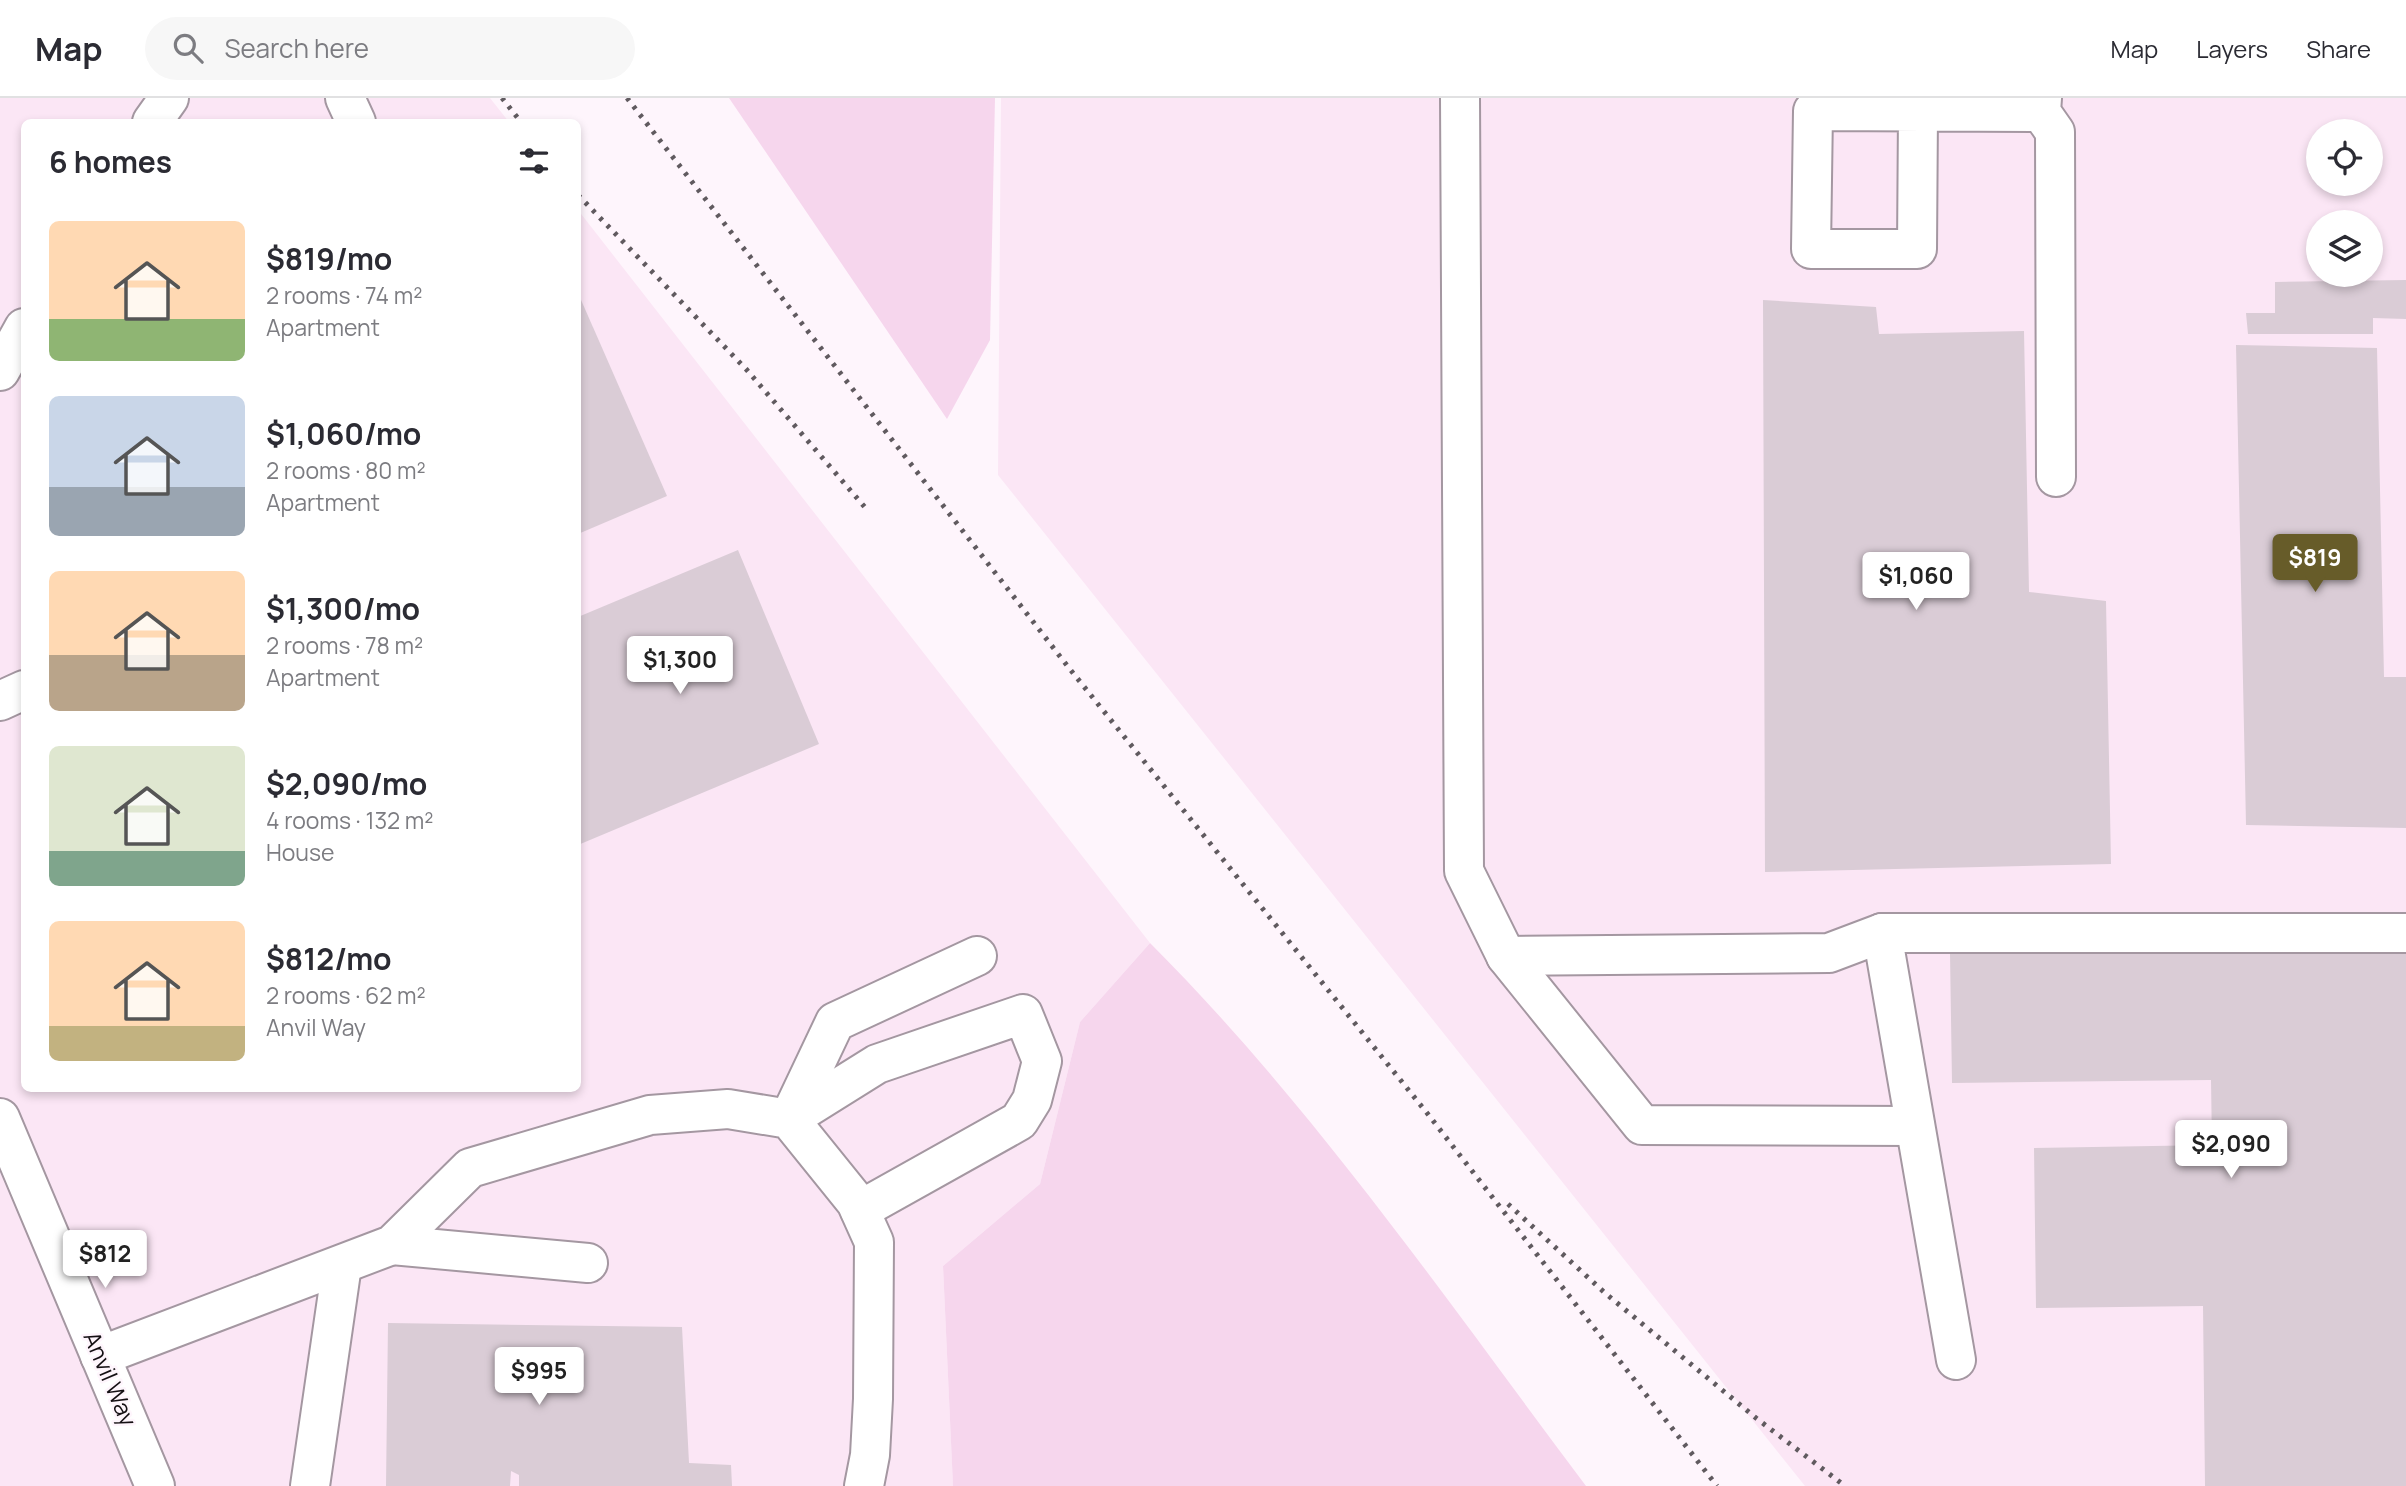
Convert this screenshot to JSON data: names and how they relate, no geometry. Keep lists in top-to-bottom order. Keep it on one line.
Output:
{"streets":{"street":["Anvil Way"]},"page":{"header":"Map","search":"Search here","nav":["Map","Layers","Share"],"heading":"6 homes","list":[{"name":"$819/mo","note":"2 rooms · 74 m² · Apartment"},{"name":"$1,060/mo","note":"2 rooms · 80 m² · Apartment"},{"name":"$1,300/mo","note":"2 rooms · 78 m² · Apartment"},{"name":"$2,090/mo","note":"4 rooms · 132 m² · House"},{"name":"$812/mo","note":"2 rooms · 62 m² · Anvil Way"}],"price":["$819","$1,060","$1,300","$2,090","$812","$995"]}}
